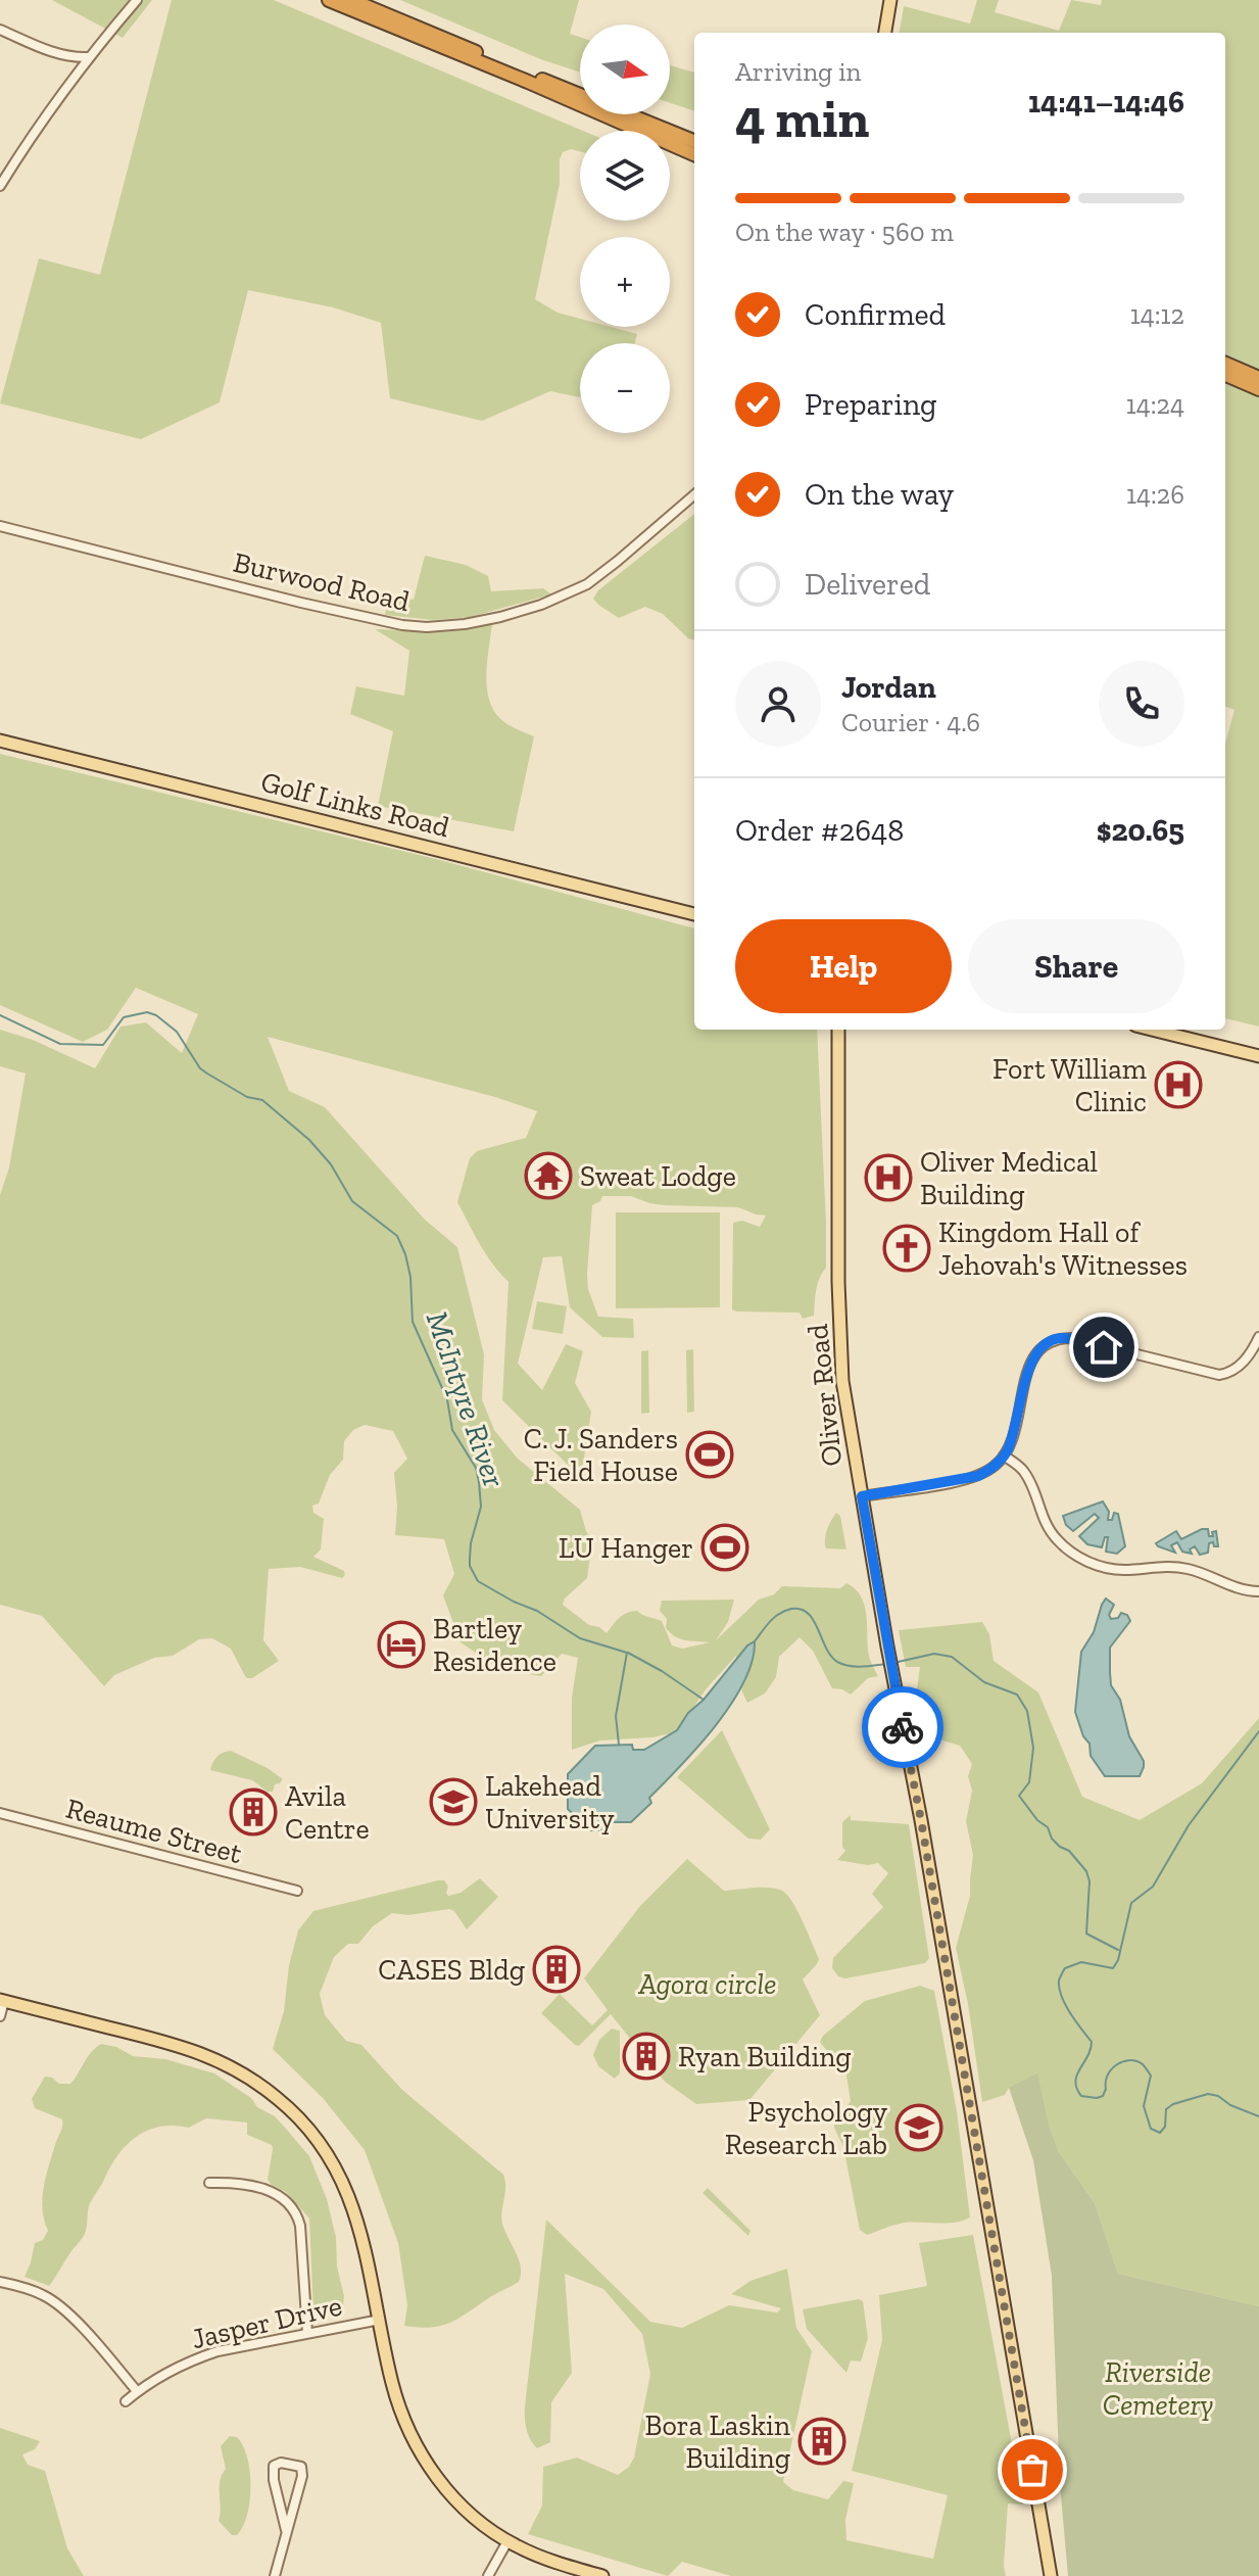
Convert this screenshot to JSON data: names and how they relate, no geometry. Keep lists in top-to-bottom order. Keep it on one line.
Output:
{"streets":{"main road":["Golf Links Road","Oliver Road"],"street":["Burwood Road","Reaume Street","Jasper Drive"]},"water":["McIntyre River"],"parks":["Agora circle","Riverside Cemetery"],"places":{"hospital":["Fort William Clinic","Oliver Medical Building"],"temple":["Sweat Lodge"],"church":["Kingdom Hall of Jehovah's Witnesses"],"sports":["C. J. Sanders Field House","LU Hanger"],"hotel":["Bartley Residence"],"school or university":["Lakehead University","Psychology Research Lab"],"building":["Avila Centre","CASES Bldg","Ryan Building","Bora Laskin Building"]},"north":"right","page":{"map_buttons":["+","−"],"heading":["4 min","Arriving in","14:41–14:46"],"panel":["Jordan","Courier · 4.6","Order #2648","$20.65"],"bar":"On the way · 560 m","list":[["Confirmed","14:12"],["Preparing","14:24"],["On the way","14:26"],"Delivered"],"buttons":["Help","Share"]}}
